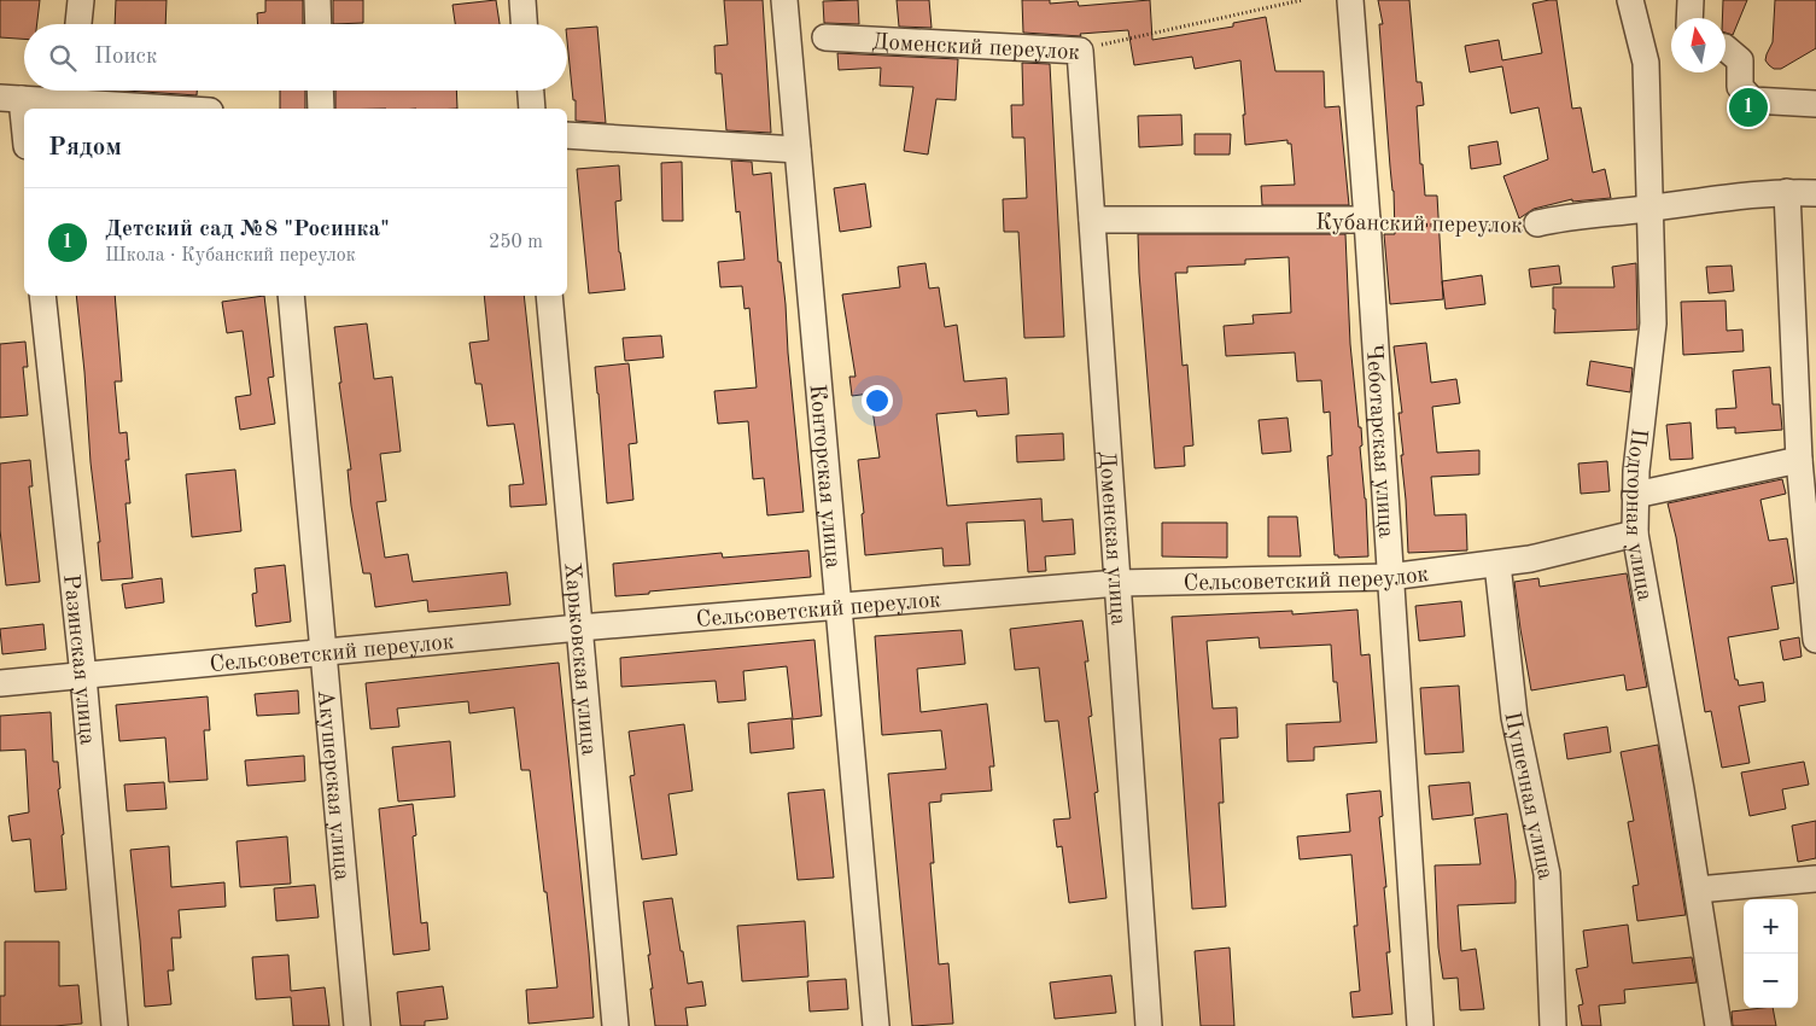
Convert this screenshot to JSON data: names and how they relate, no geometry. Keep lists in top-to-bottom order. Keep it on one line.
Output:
{"streets":{"street":["Доменский переулок","Кубанский переулок","Чеботарская улица","Конторская улица","Подгорная улица","Доменская улица","Сельсоветский переулок","Разинская улица","Харьковская улица","Акушерская улица","Пушечная улица"]},"crossings":[["Доменский переулок","Доменская улица"],["Кубанский переулок","Чеботарская улица"],["Кубанский переулок","Подгорная улица"],["Кубанский переулок","Доменская улица"],["Чеботарская улица","Сельсоветский переулок"],["Конторская улица","Сельсоветский переулок"],["Подгорная улица","Сельсоветский переулок"],["Доменская улица","Сельсоветский переулок"],["Сельсоветский переулок","Разинская улица"],["Сельсоветский переулок","Харьковская улица"],["Сельсоветский переулок","Акушерская улица"],["Сельсоветский переулок","Пушечная улица"]],"north":"top","page":{"search":"Поиск","pins":"1","heading":"Рядом","list":[{"mark":"1","name":"Детский сад №8 \"Росинка\"","note":"Школа · Кубанский переулок","value":"250 m"}],"map_buttons":["+","−"]}}
